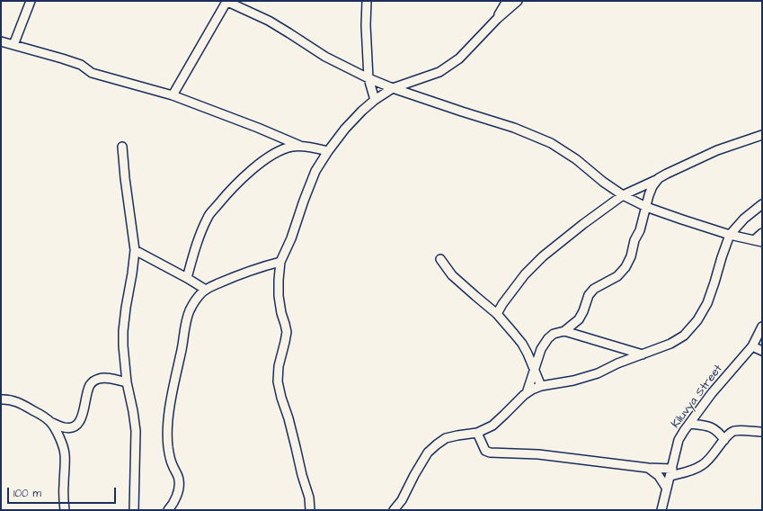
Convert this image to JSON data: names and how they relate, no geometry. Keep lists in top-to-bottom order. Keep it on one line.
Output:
{"streets":{"street":["Kiluvya Street"]},"scale_bar":"100 m"}
